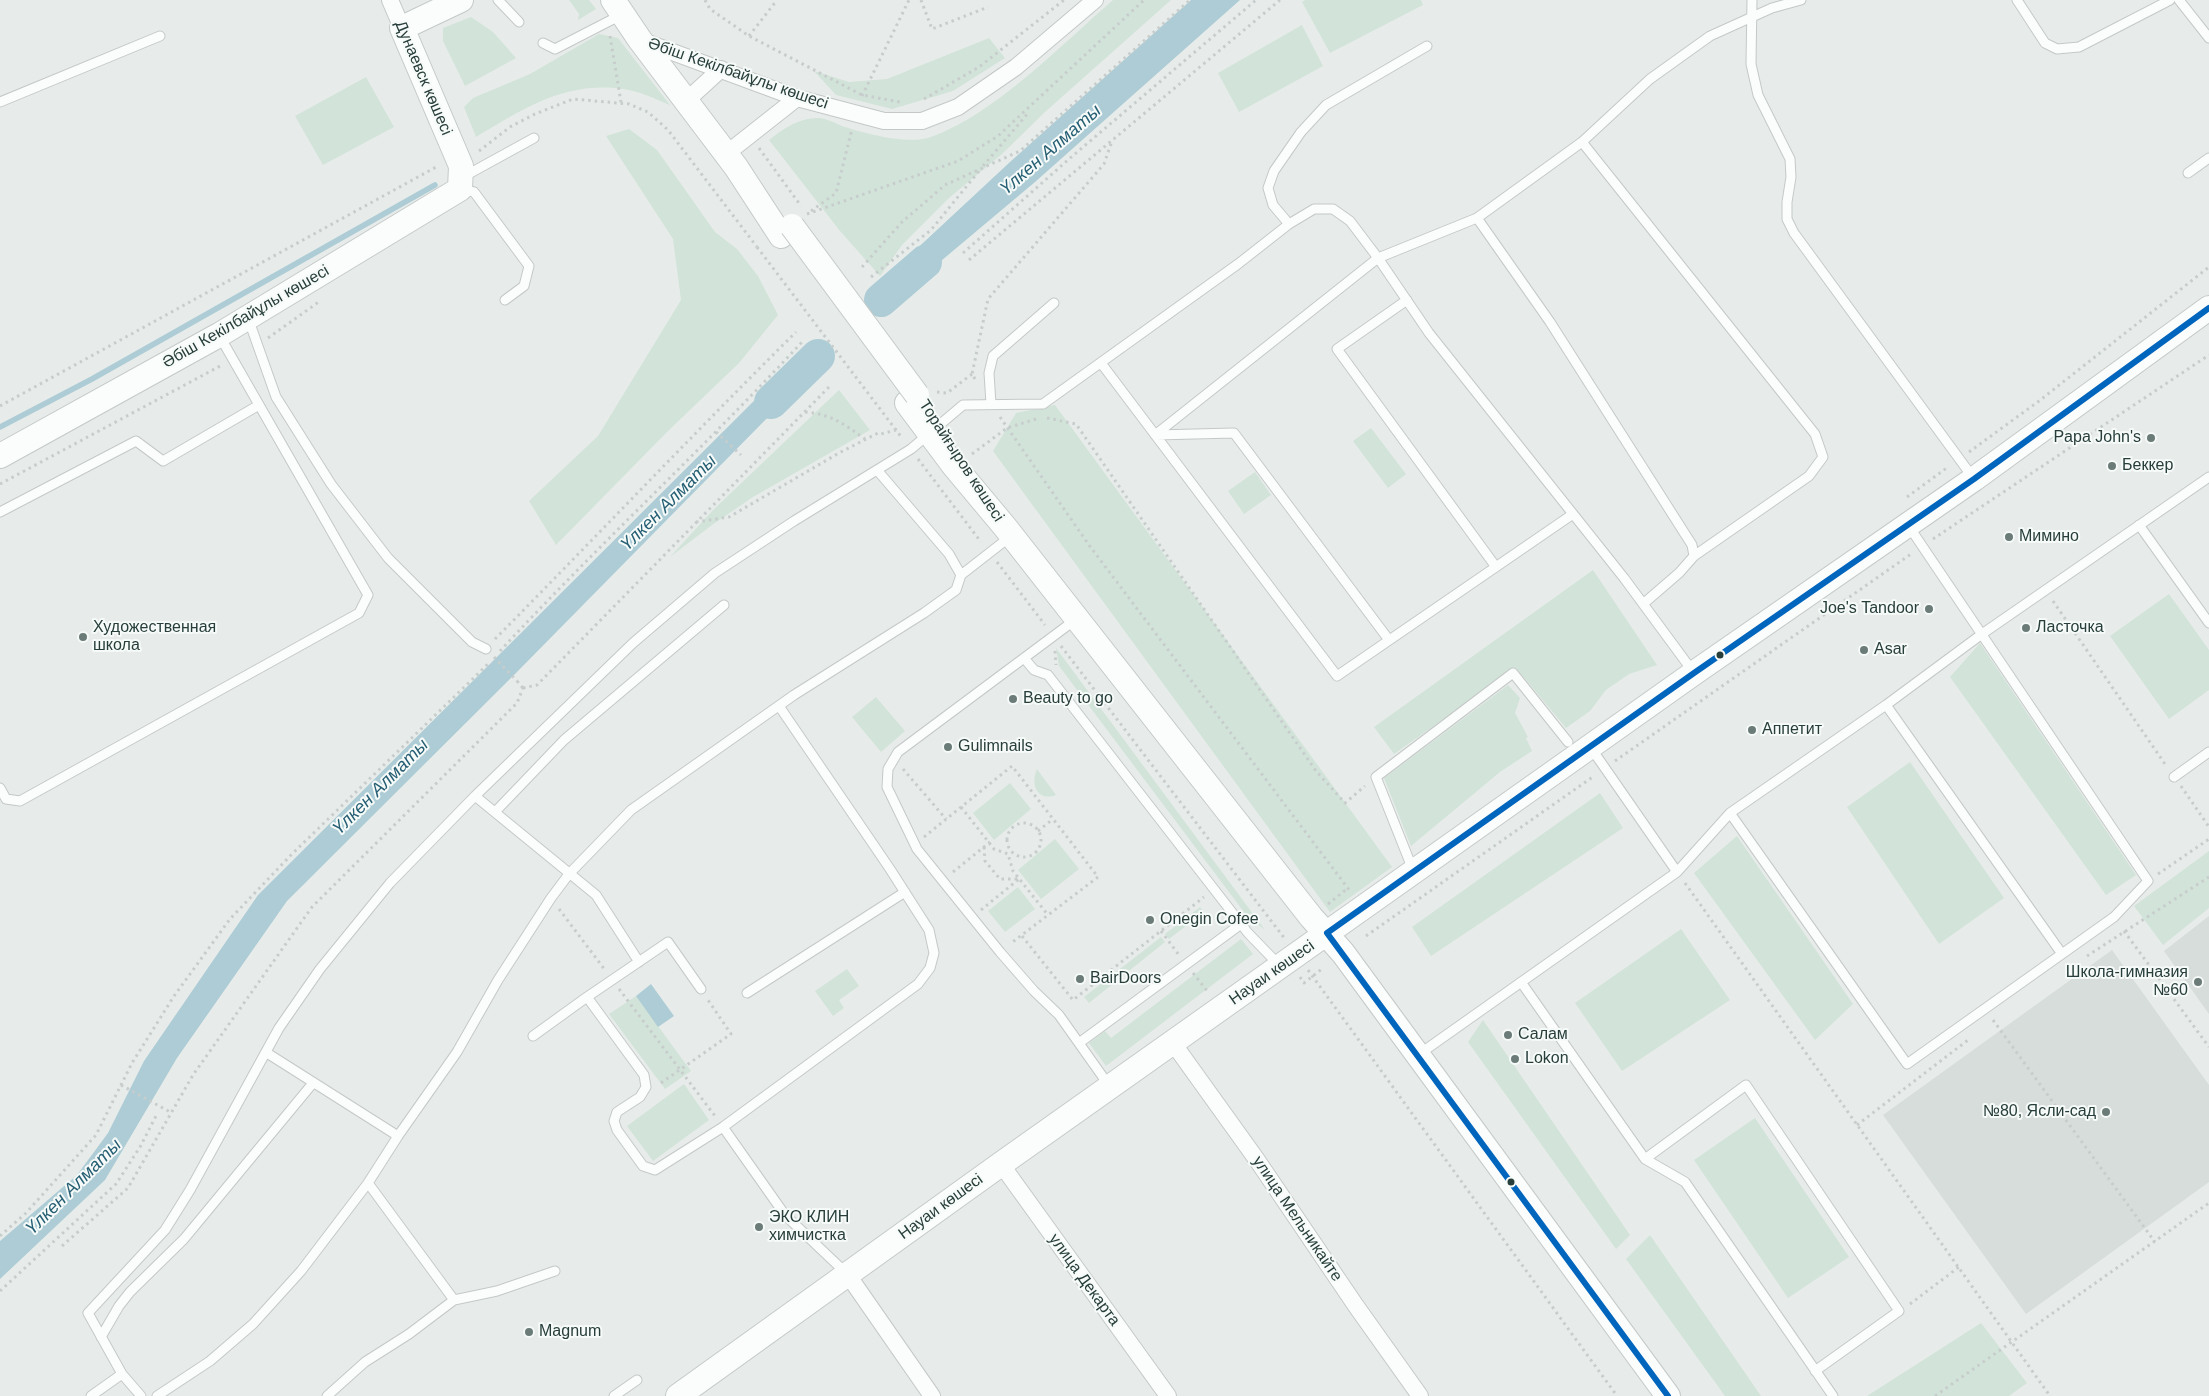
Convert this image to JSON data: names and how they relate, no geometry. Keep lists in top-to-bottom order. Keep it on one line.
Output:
{"streets":{"street":["Әбіш Кекілбайұлы көшесі","Дунаевск көшесі","Торайғыров көшесі","Науаи көшесі","улица Мельникайте","улица Декарта"]},"crossings":[["Әбіш Кекілбайұлы көшесі","Дунаевск көшесі"],["Әбіш Кекілбайұлы көшесі","Торайғыров көшесі"],["Торайғыров көшесі","Науаи көшесі"],["Науаи көшесі","улица Мельникайте"],["Науаи көшесі","улица Декарта"]],"water":["Үлкен Алматы"],"places":["Papa John's","Беккер","Мимино","Joe's Tandoor","Ласточка","Художественная школа","Asar","Beauty to go","Аппетит","Gulimnails","Onegin Cofee","BairDoors","Школа-гимназия №60","Салам","Lokon","№80, Ясли-сад","ЭКО КЛИН химчистка","Magnum"]}
